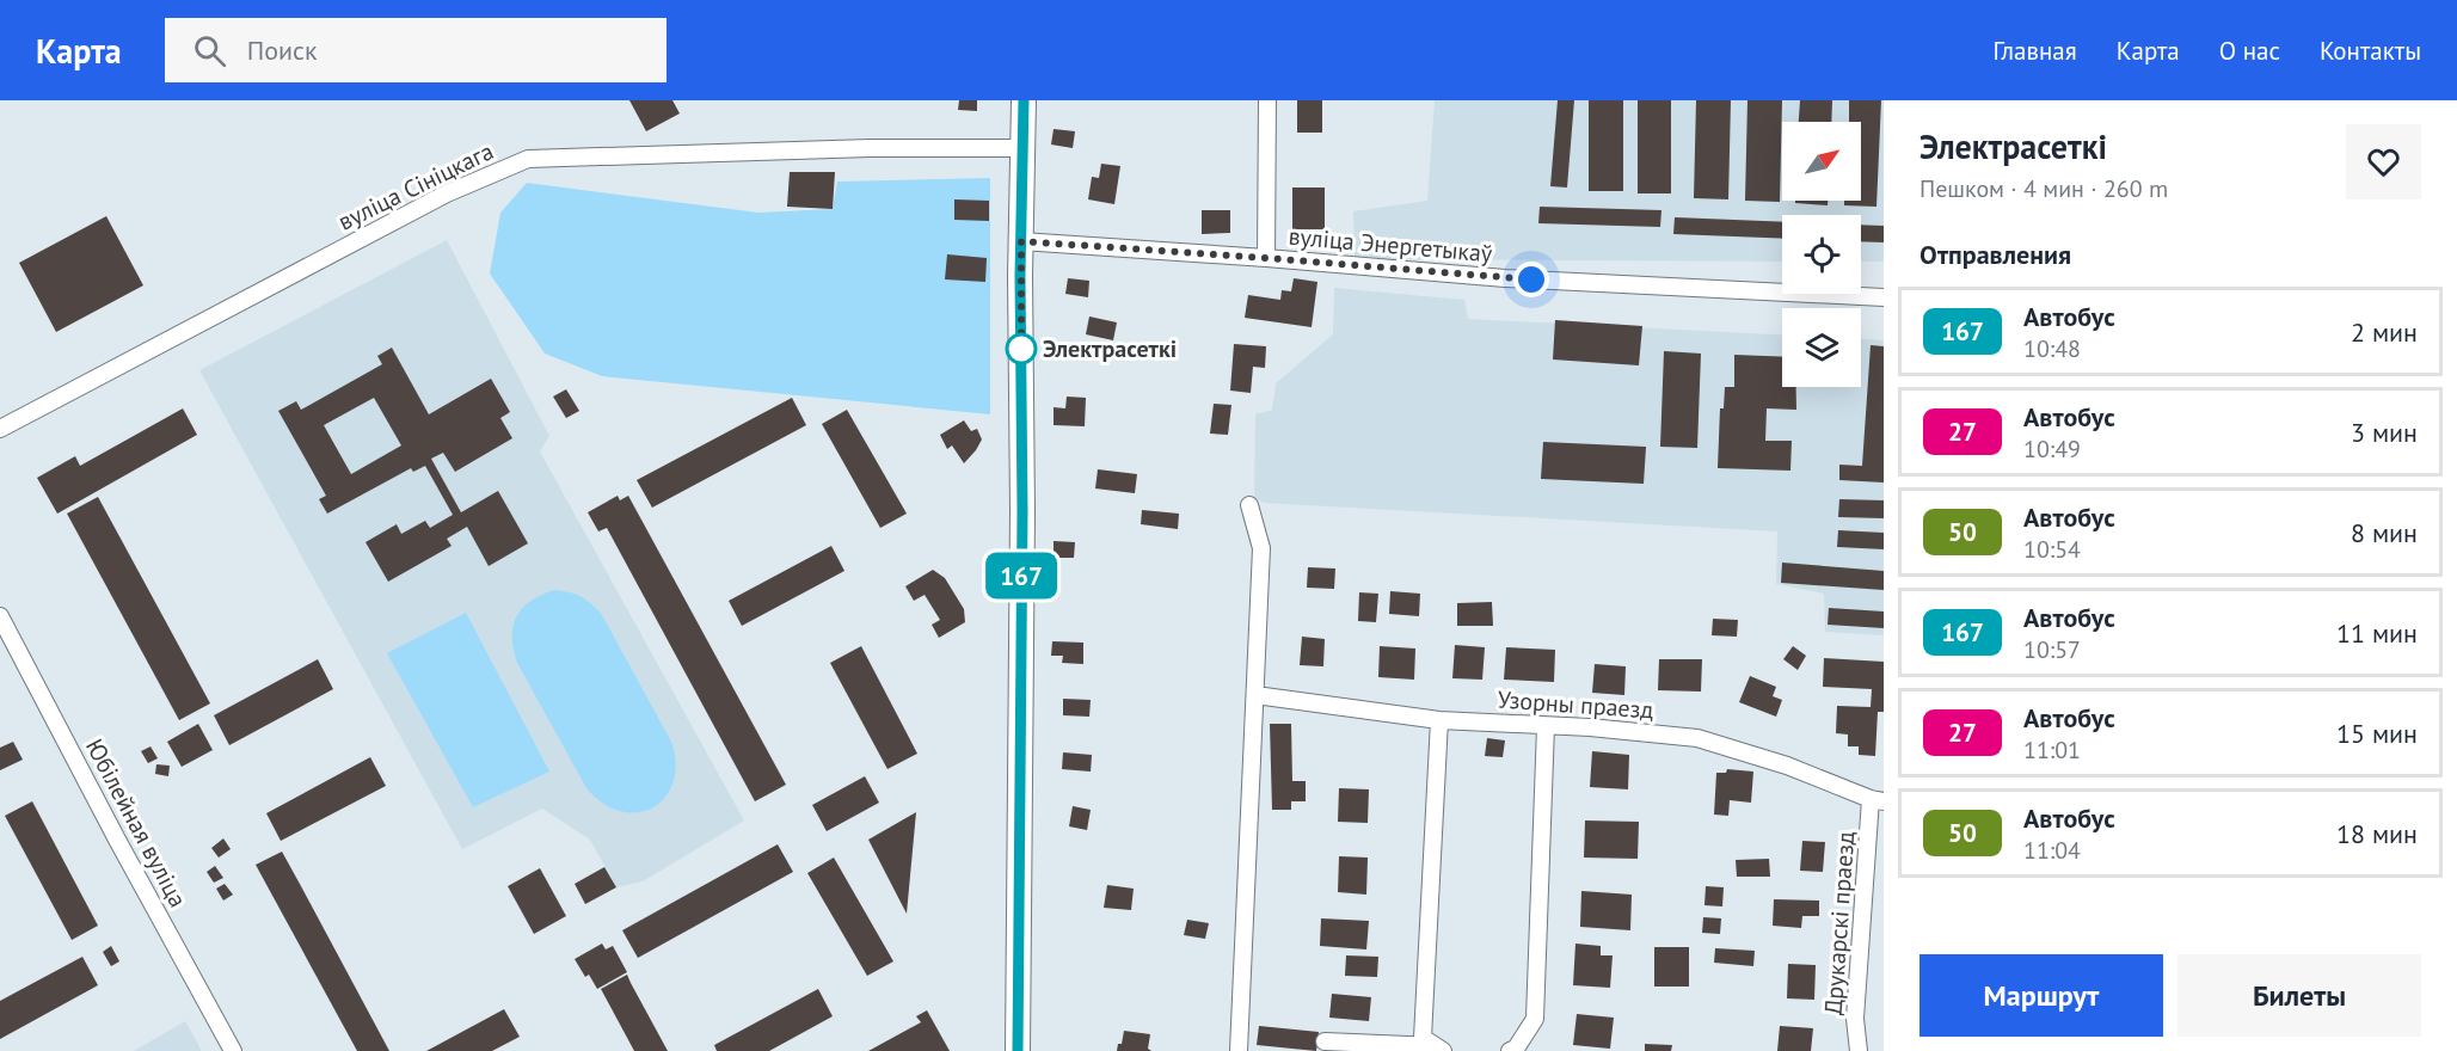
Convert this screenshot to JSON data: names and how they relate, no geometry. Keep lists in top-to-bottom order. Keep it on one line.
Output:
{"streets":{"street":["вуліца Сініцкага","вуліца Энергетыкаў","Узорны праезд","Юбілейная вуліца","Друкарскі праезд"]},"crossings":[["Узорны праезд","Друкарскі праезд"]],"places":["Электрасеткі"],"lines":["bus line 167"],"north":"top right","page":{"header":"Карта","search":"Поиск","nav":["Главная","Карта","О нас","Контакты"],"on_map":"167","heading":[["Электрасеткі","Пешком · 4 мин · 260 m"],"Отправления"],"list":[{"mark":"167","name":"Автобус","note":"10:48","value":"2 мин"},{"mark":"27","name":"Автобус","note":"10:49","value":"3 мин"},{"mark":"50","name":"Автобус","note":"10:54","value":"8 мин"},{"mark":"167","name":"Автобус","note":"10:57","value":"11 мин"},{"mark":"27","name":"Автобус","note":"11:01","value":"15 мин"},{"mark":"50","name":"Автобус","note":"11:04","value":"18 мин"}],"buttons":["Маршрут","Билеты"]}}
